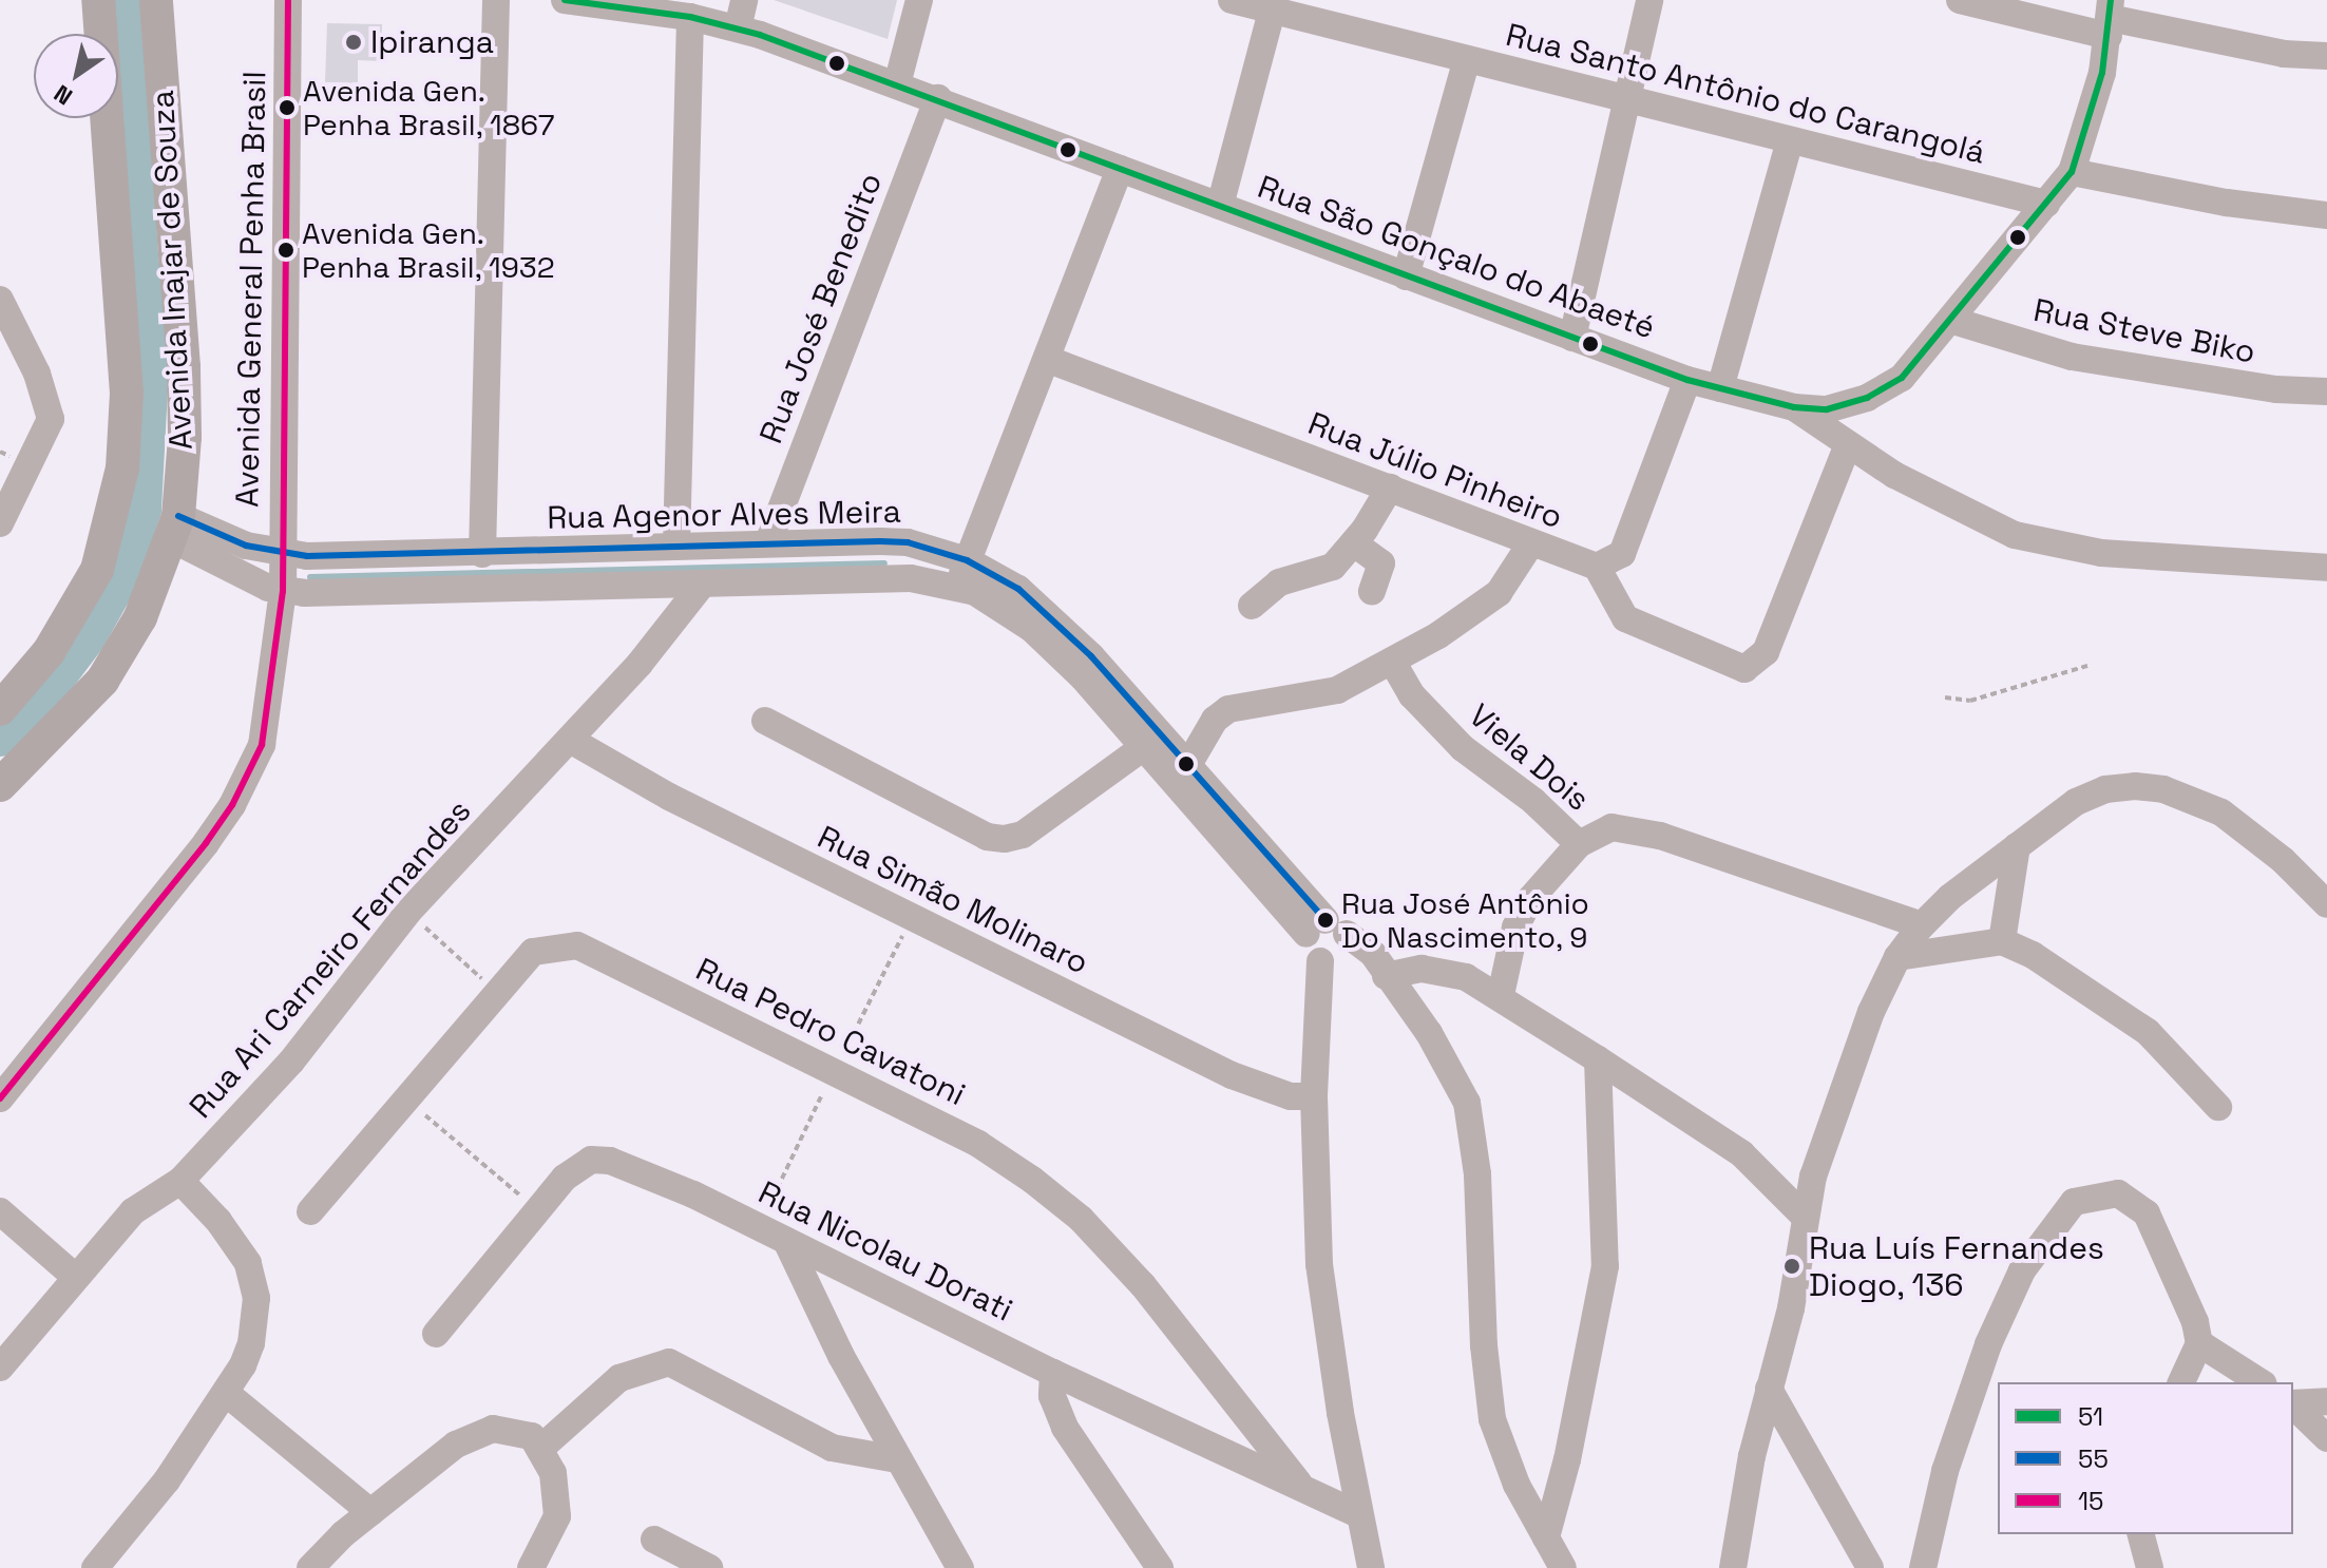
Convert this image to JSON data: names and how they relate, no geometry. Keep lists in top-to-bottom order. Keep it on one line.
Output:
{"streets":{"main road":["Avenida Inajar de Souza"],"street":["Rua Santo Antônio do Carangolá","Rua São Gonçalo do Abaeté","Avenida General Penha Brasil","Rua José Benedito","Rua Steve Biko","Rua Júlio Pinheiro","Rua Agenor Alves Meira","Viela Dois","Rua Simão Molinaro","Rua Ari Carneiro Fernandes","Rua Pedro Cavatoni","Rua Nicolau Dorati"]},"crossings":[["Rua Santo Antônio do Carangolá","Rua São Gonçalo do Abaeté"],["Rua São Gonçalo do Abaeté","Rua José Benedito"],["Rua São Gonçalo do Abaeté","Rua Steve Biko"],["Avenida Inajar de Souza","Rua Agenor Alves Meira"],["Avenida General Penha Brasil","Rua Agenor Alves Meira"],["Rua José Benedito","Rua Agenor Alves Meira"],["Rua Agenor Alves Meira","Rua Ari Carneiro Fernandes"],["Rua Simão Molinaro","Rua Ari Carneiro Fernandes"],["Rua Pedro Cavatoni","Rua Nicolau Dorati"]],"places":["Ipiranga","Avenida Gen. Penha Brasil, 1867","Avenida Gen. Penha Brasil, 1932","Rua José Antônio Do Nascimento, 9","Rua Luís Fernandes Diogo, 136"],"lines":["transit line 51","transit line 15","transit line 55"],"legend":["51","55","15"],"north":"bottom left"}
